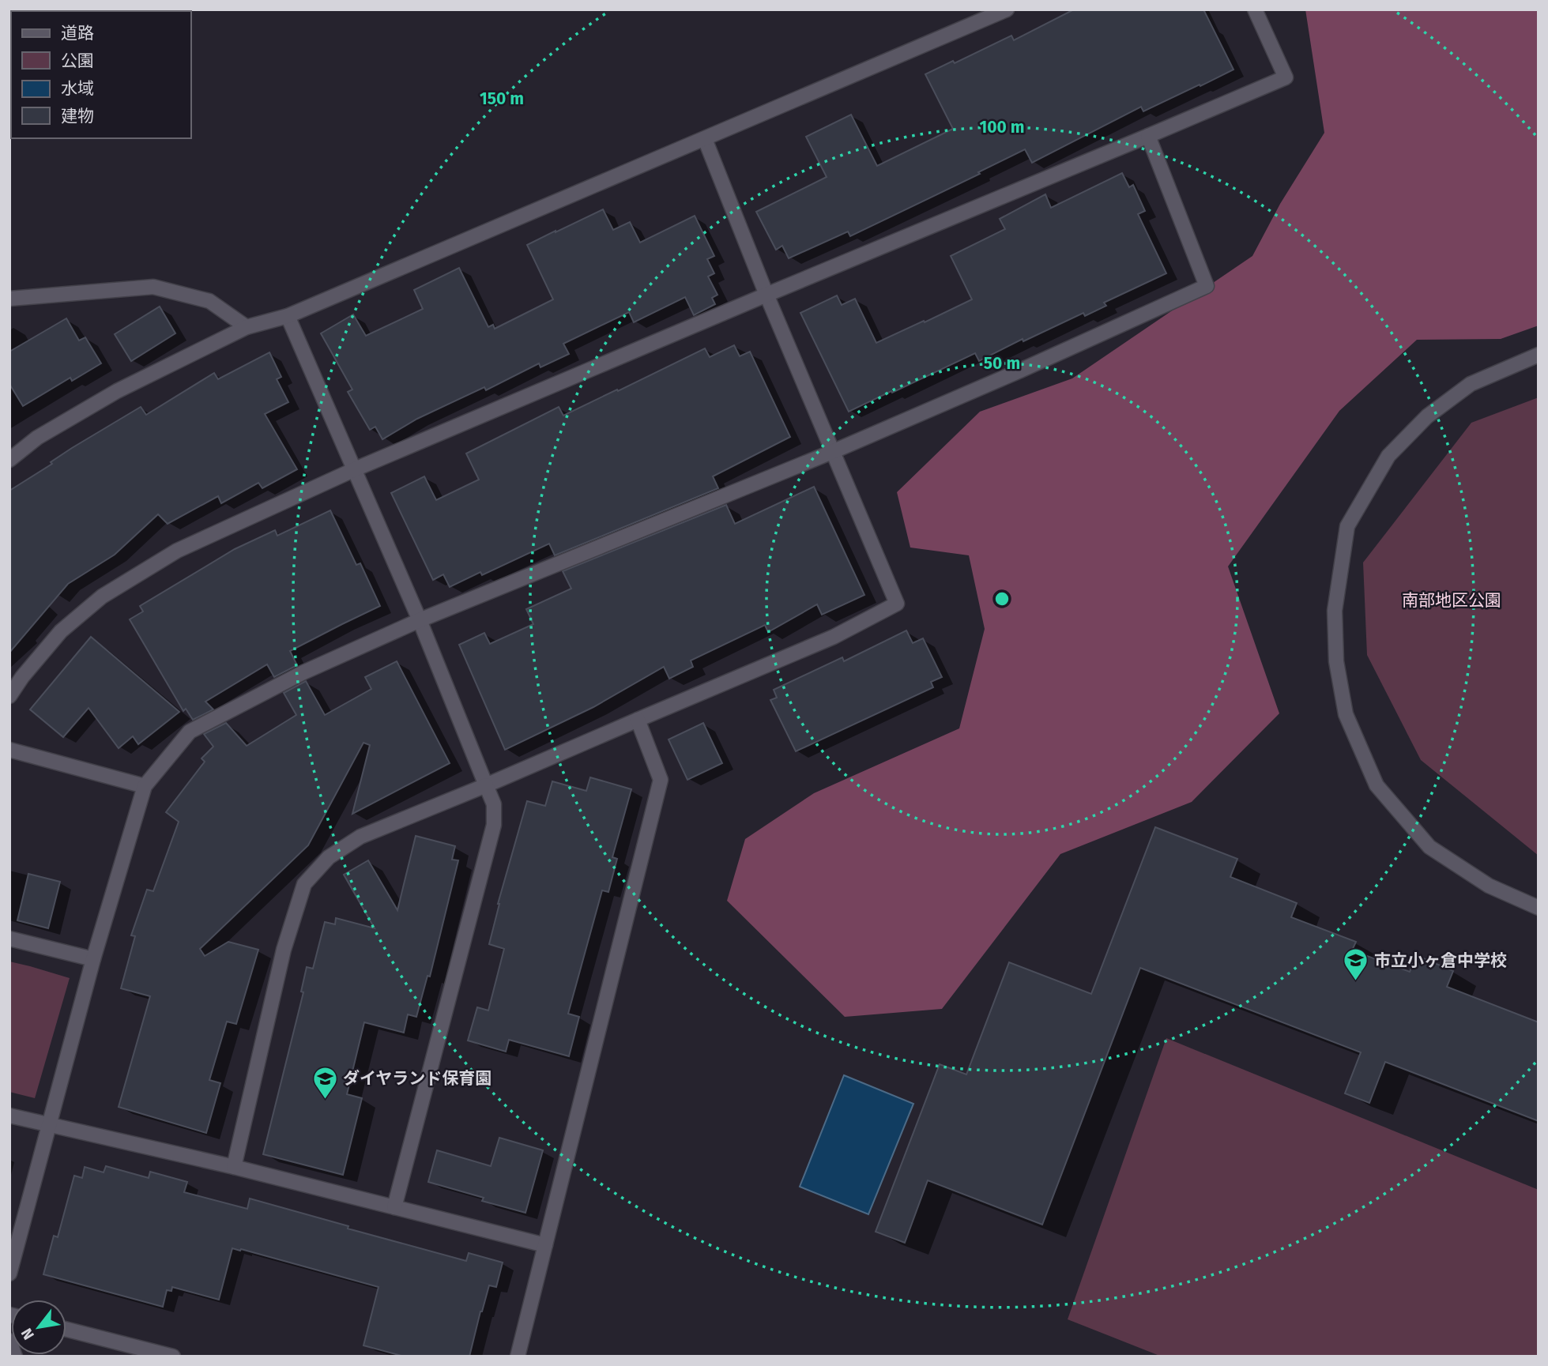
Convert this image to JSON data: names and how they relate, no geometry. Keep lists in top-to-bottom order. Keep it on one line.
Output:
{"parks":["南部地区公園"],"places":{"school or university":["市立小ヶ倉中学校","ダイヤランド保育園"]},"legend":["道路","公園","水域","建物"],"north":"bottom left","rings":["150 m","100 m","50 m"]}
